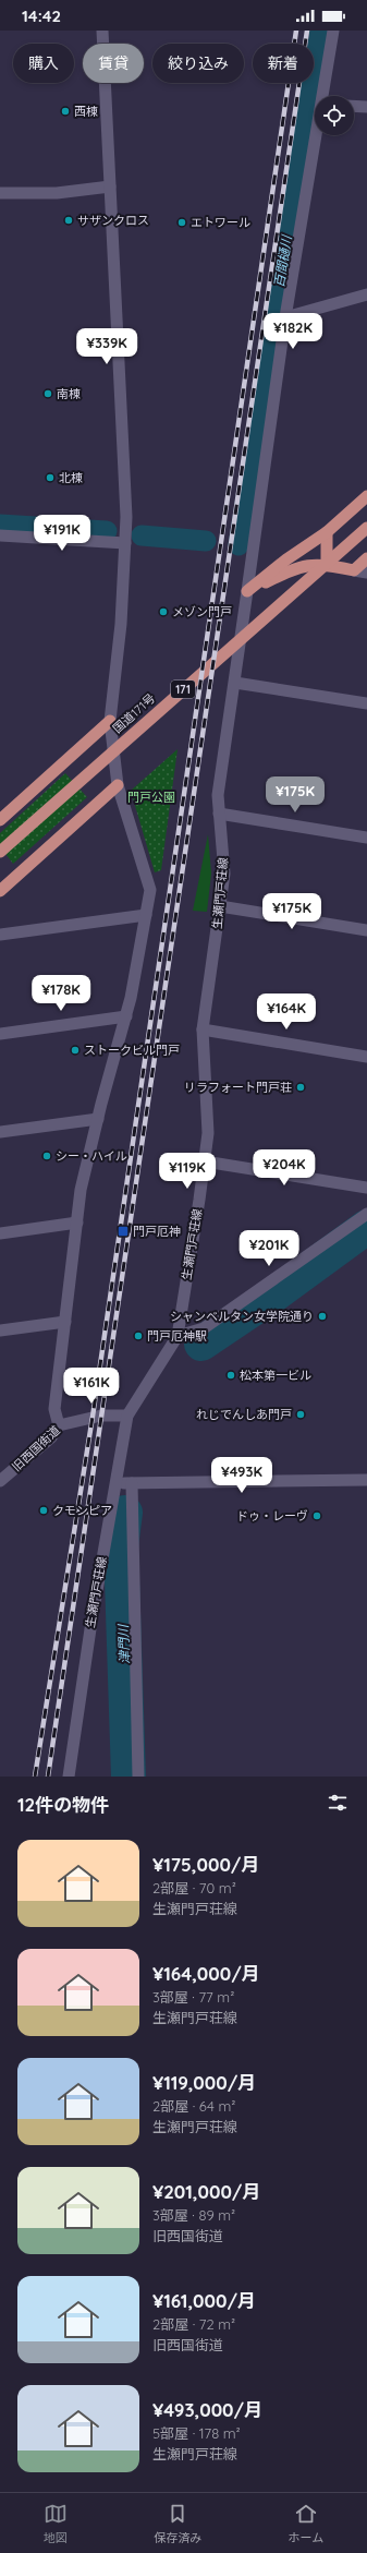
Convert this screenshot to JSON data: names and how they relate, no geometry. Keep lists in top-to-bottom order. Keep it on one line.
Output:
{"streets":{"highway":["171","国道171号"],"street":["生瀬門戸荘線","旧西国街道"]},"crossings":[["生瀬門戸荘線","旧西国街道"]],"water":["百間樋川","津門川"],"parks":["門戸公園"],"places":{"other":["西棟","サザンクロス","エトワール","南棟","北棟","メゾン門戸","ストークビル門戸","リラフォート門戸荘","シー・ハイル","シャンベルタン女学院通り","門戸厄神駅","松本第一ビル","れじでんしあ門戸","クモンピア","ドゥ・レーヴ"],"transit":["門戸厄神"]},"page":{"status":"14:42","chip":["購入","賃貸","絞り込み","新着"],"price":["¥182K","¥339K","¥191K","¥175K","¥175K","¥178K","¥164K","¥204K","¥119K","¥201K","¥161K","¥493K"],"heading":"12件の物件","list":[{"name":"¥175,000/月","note":"2部屋 · 70 m² · 生瀬門戸荘線"},{"name":"¥164,000/月","note":"3部屋 · 77 m² · 生瀬門戸荘線"},{"name":"¥119,000/月","note":"2部屋 · 64 m² · 生瀬門戸荘線"},{"name":"¥201,000/月","note":"3部屋 · 89 m² · 旧西国街道"},{"name":"¥161,000/月","note":"2部屋 · 72 m² · 旧西国街道"},{"name":"¥493,000/月","note":"5部屋 · 178 m² · 生瀬門戸荘線"}],"tabs":["地図","保存済み","ホーム"]}}
